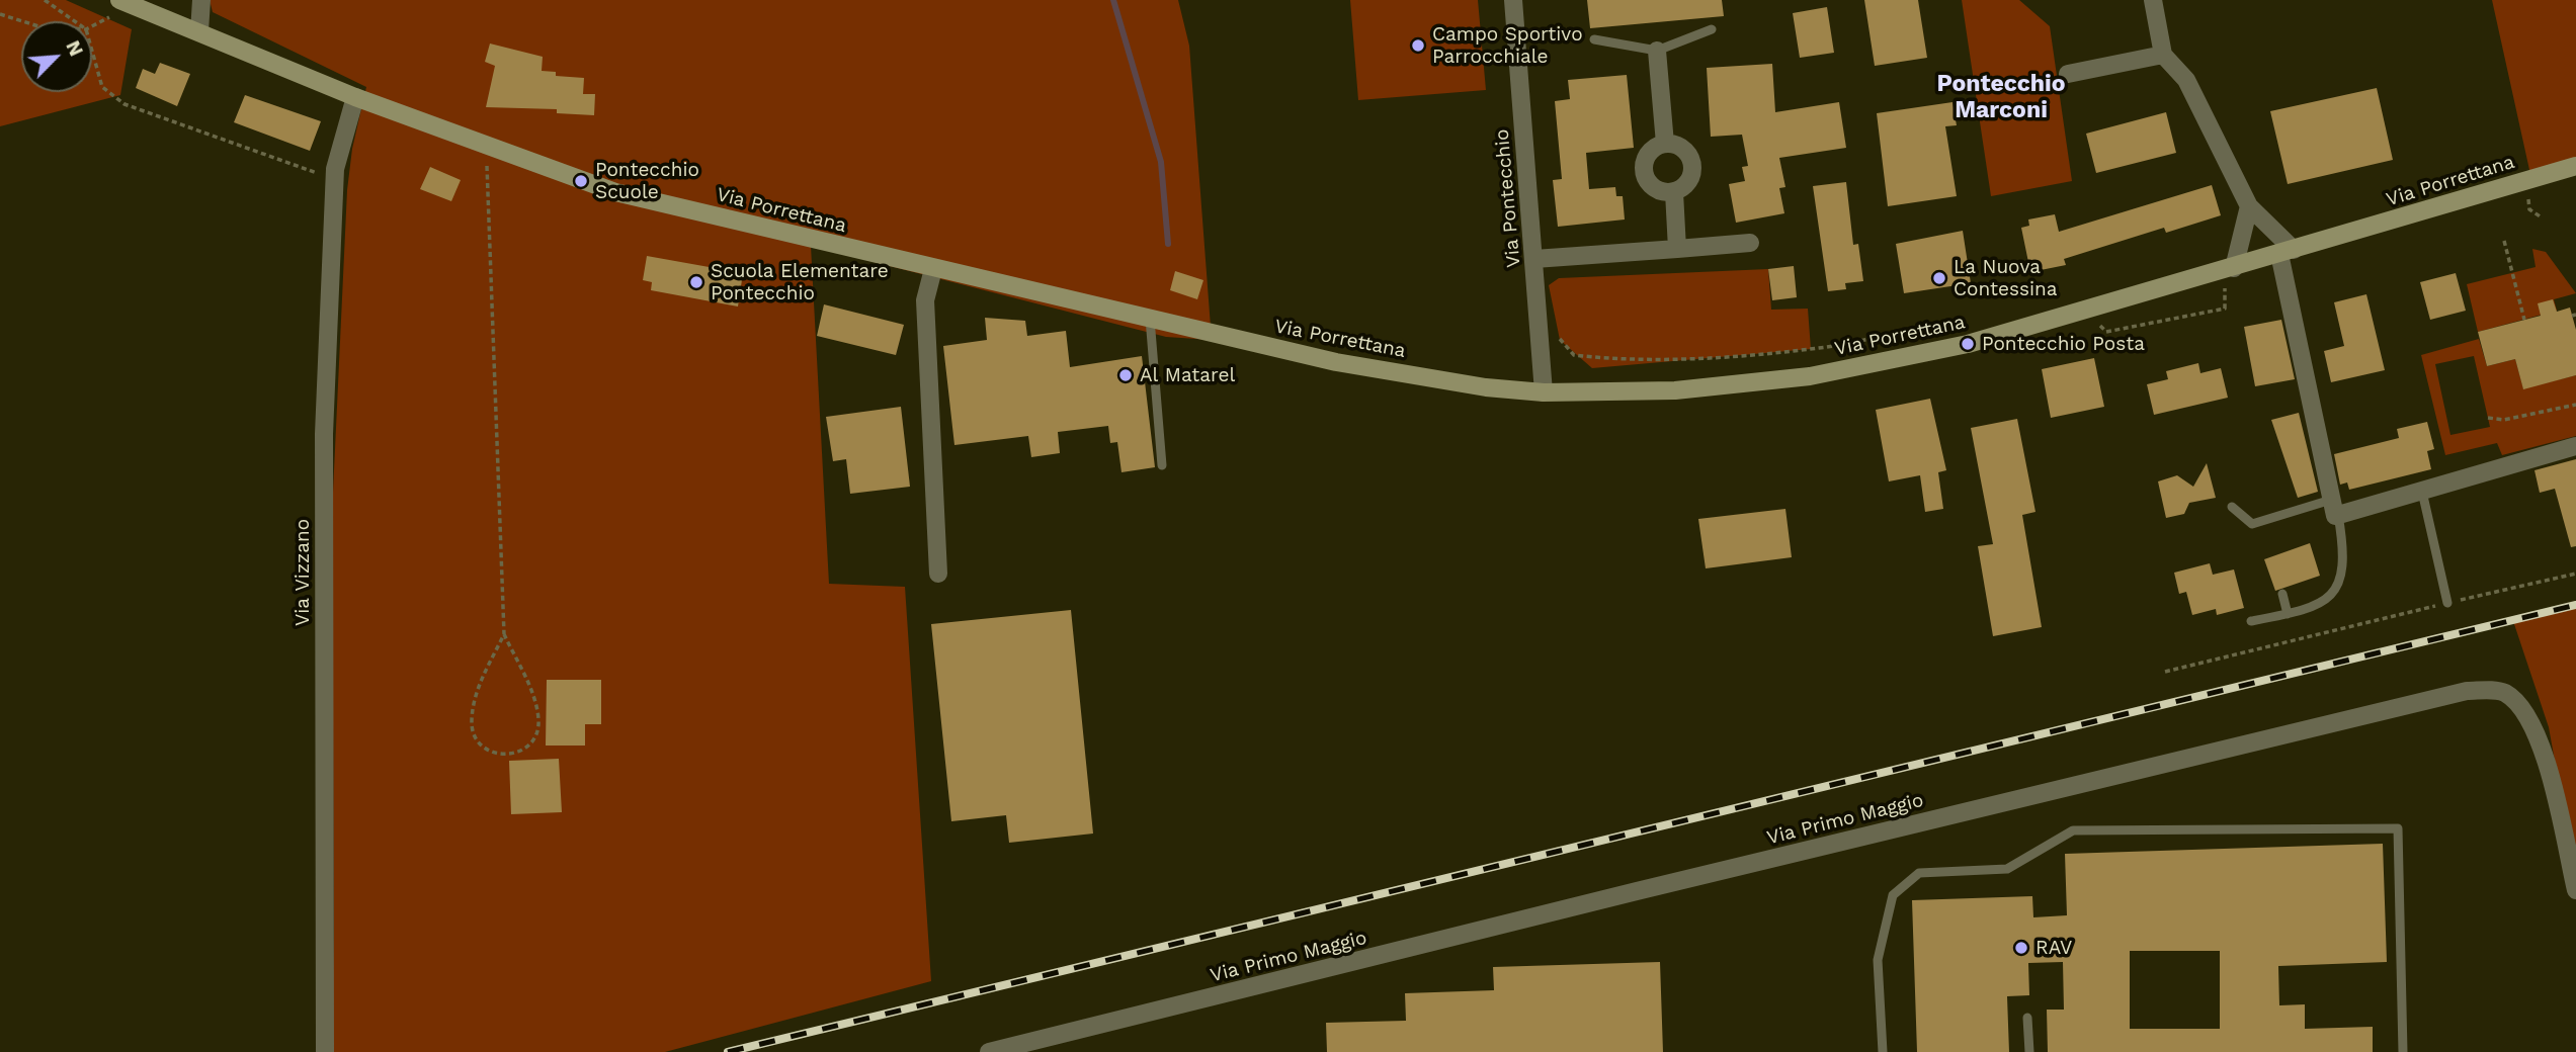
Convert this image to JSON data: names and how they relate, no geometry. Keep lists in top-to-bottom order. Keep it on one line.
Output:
{"streets":{"main road":["Via Porrettana"],"street":["Via Pontecchio","Via Vizzano","Via Primo Maggio"]},"crossings":[["Via Porrettana","Via Pontecchio"],["Via Porrettana","Via Vizzano"]],"districts":["Pontecchio Marconi"],"places":["Campo Sportivo Parrocchiale","Pontecchio Scuole","La Nuova Contessina","Scuola Elementare Pontecchio","Pontecchio Posta","Al Matarel","RAV"],"north":"top right"}
